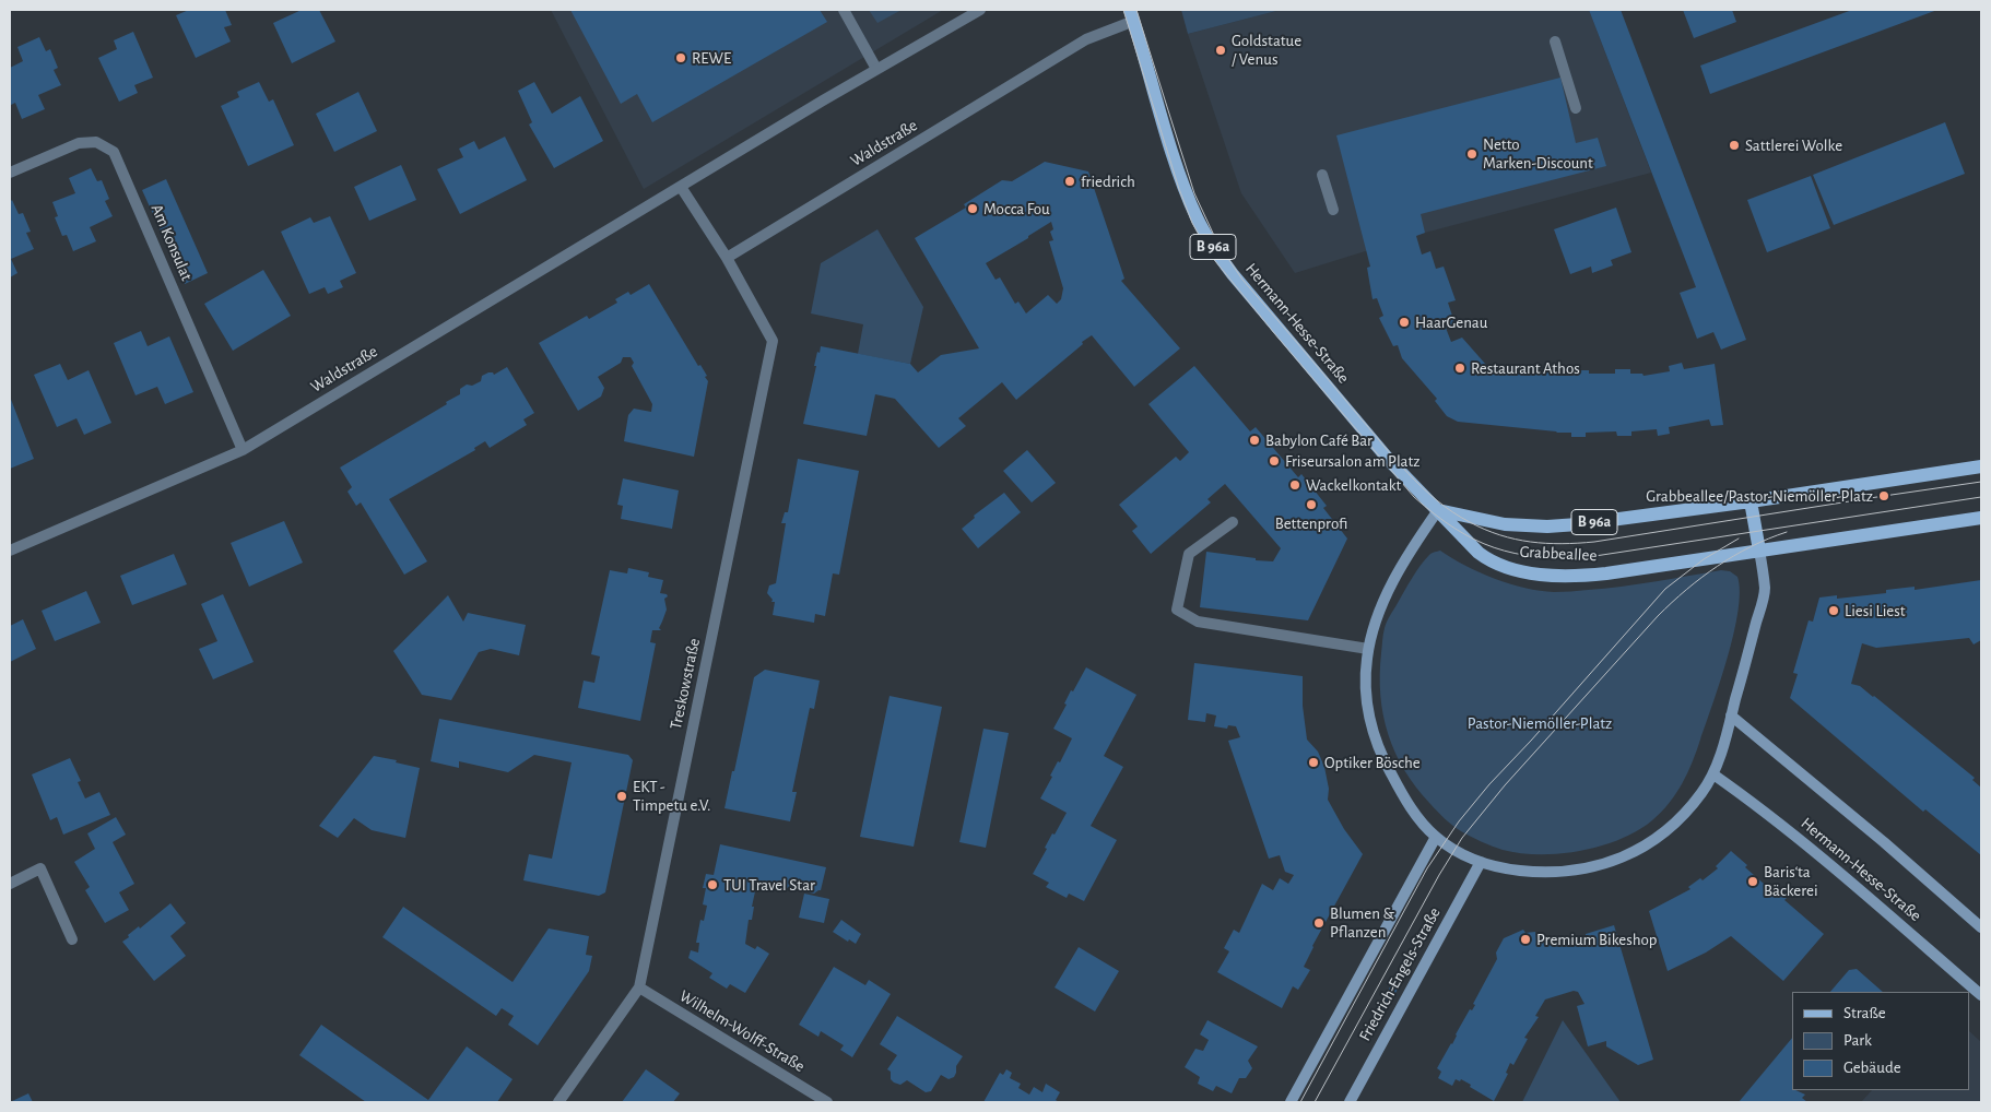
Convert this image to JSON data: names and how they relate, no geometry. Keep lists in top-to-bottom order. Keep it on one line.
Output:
{"streets":{"main road":["B 96a","Hermann-Hesse-Straße","Grabbeallee","Friedrich-Engels-Straße"],"street":["Waldstraße","Am Konsulat","Treskowstraße","Wilhelm-Wolff-Straße"]},"crossings":[["Waldstraße","Am Konsulat"],["Waldstraße","Hermann-Hesse-Straße"],["Waldstraße","Treskowstraße"],["Hermann-Hesse-Straße","Grabbeallee"],["Treskowstraße","Wilhelm-Wolff-Straße"]],"parks":["Pastor-Niemöller-Platz"],"places":["Goldstatue / Venus","REWE","Sattlerei Wolke","Netto Marken-Discount","friedrich","Mocca Fou","HaarGenau","Restaurant Athos","Babylon Café Bar","Friseursalon am Platz","Wackelkontakt","Grabbeallee/Pastor-Niemöller-Platz","Bettenprofi","Liesi Liest","Optiker Bösche","EKT - Timpetu e.V.","Baris‘ta Bäckerei","TUI Travel Star","Blumen & Pflanzen","Premium Bikeshop"],"legend":["Straße","Park","Gebäude"]}
